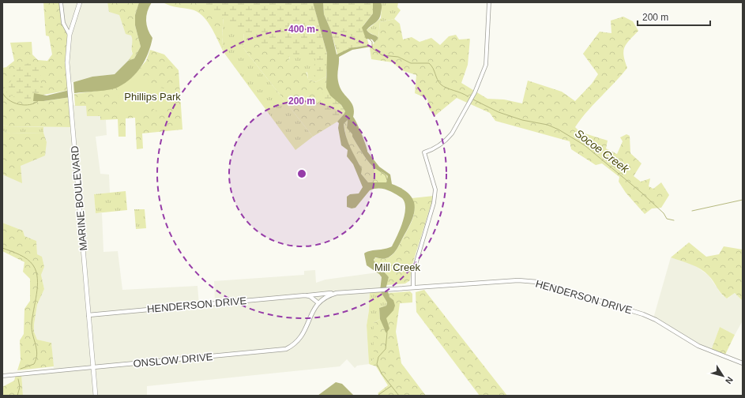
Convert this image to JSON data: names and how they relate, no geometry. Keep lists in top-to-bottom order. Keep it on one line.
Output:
{"streets":{"main road":["MARINE BOULEVARD","HENDERSON DRIVE","ONSLOW DRIVE"]},"crossings":[["MARINE BOULEVARD","HENDERSON DRIVE"],["MARINE BOULEVARD","ONSLOW DRIVE"],["HENDERSON DRIVE","ONSLOW DRIVE"]],"water":["Socoe Creek"],"parks":["Phillips Park","Mill Creek"],"scale_bar":"200 m","north":"bottom right","rings":["400 m","200 m"]}
